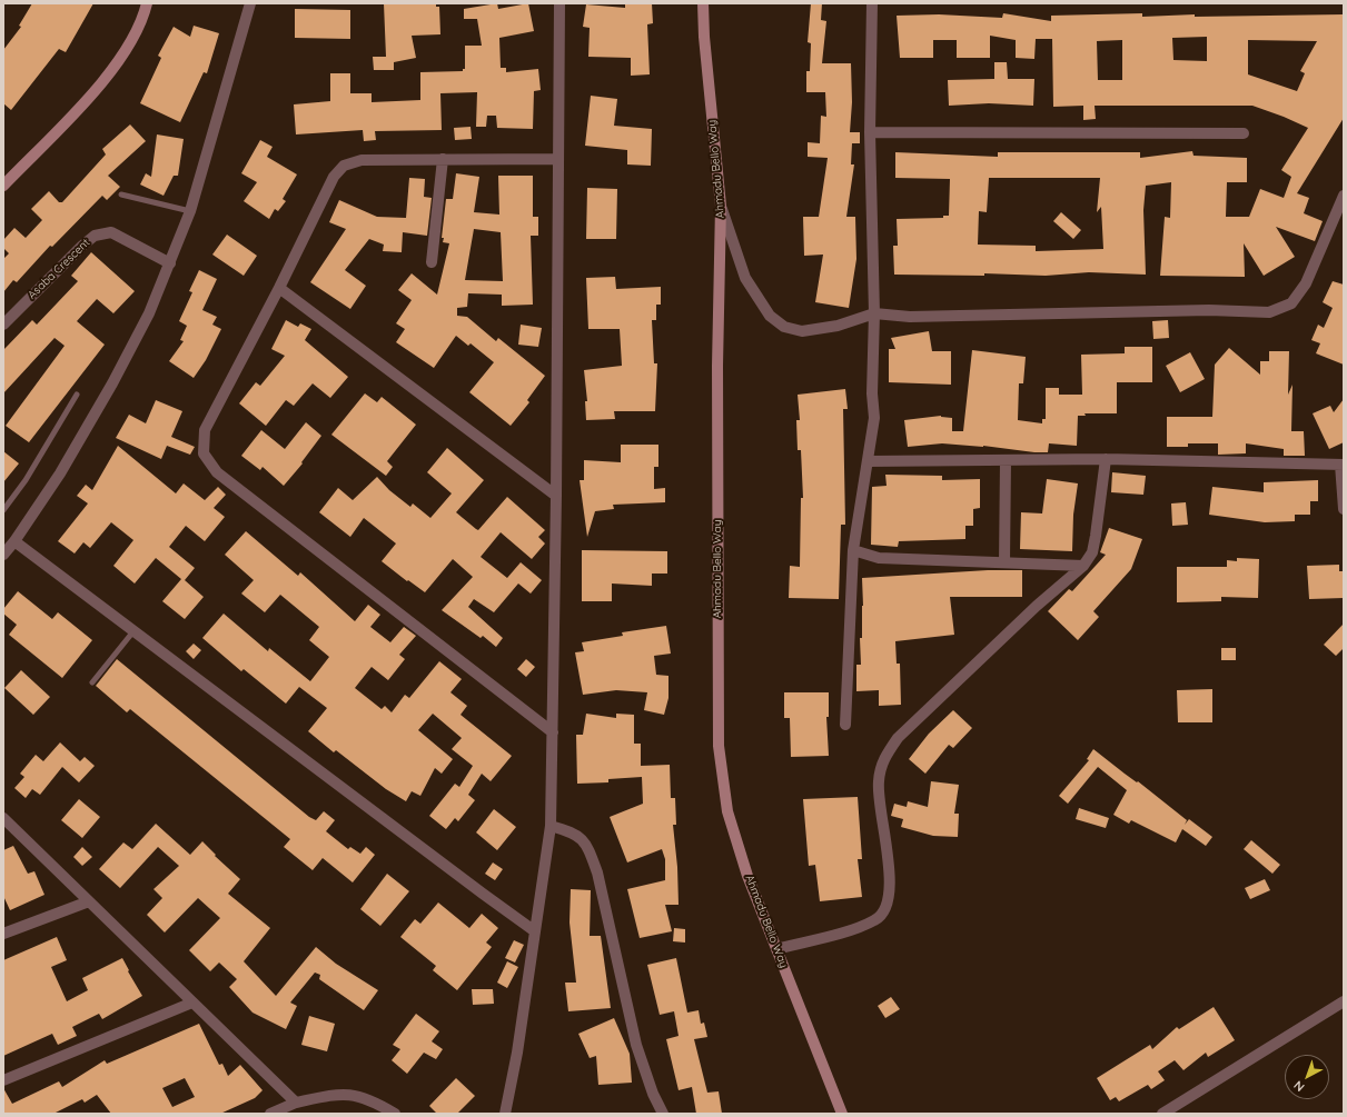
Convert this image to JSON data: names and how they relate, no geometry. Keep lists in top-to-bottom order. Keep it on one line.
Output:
{"streets":{"street":["Ahmadu Bello Way","Asaba Crescent"]},"north":"bottom left"}
